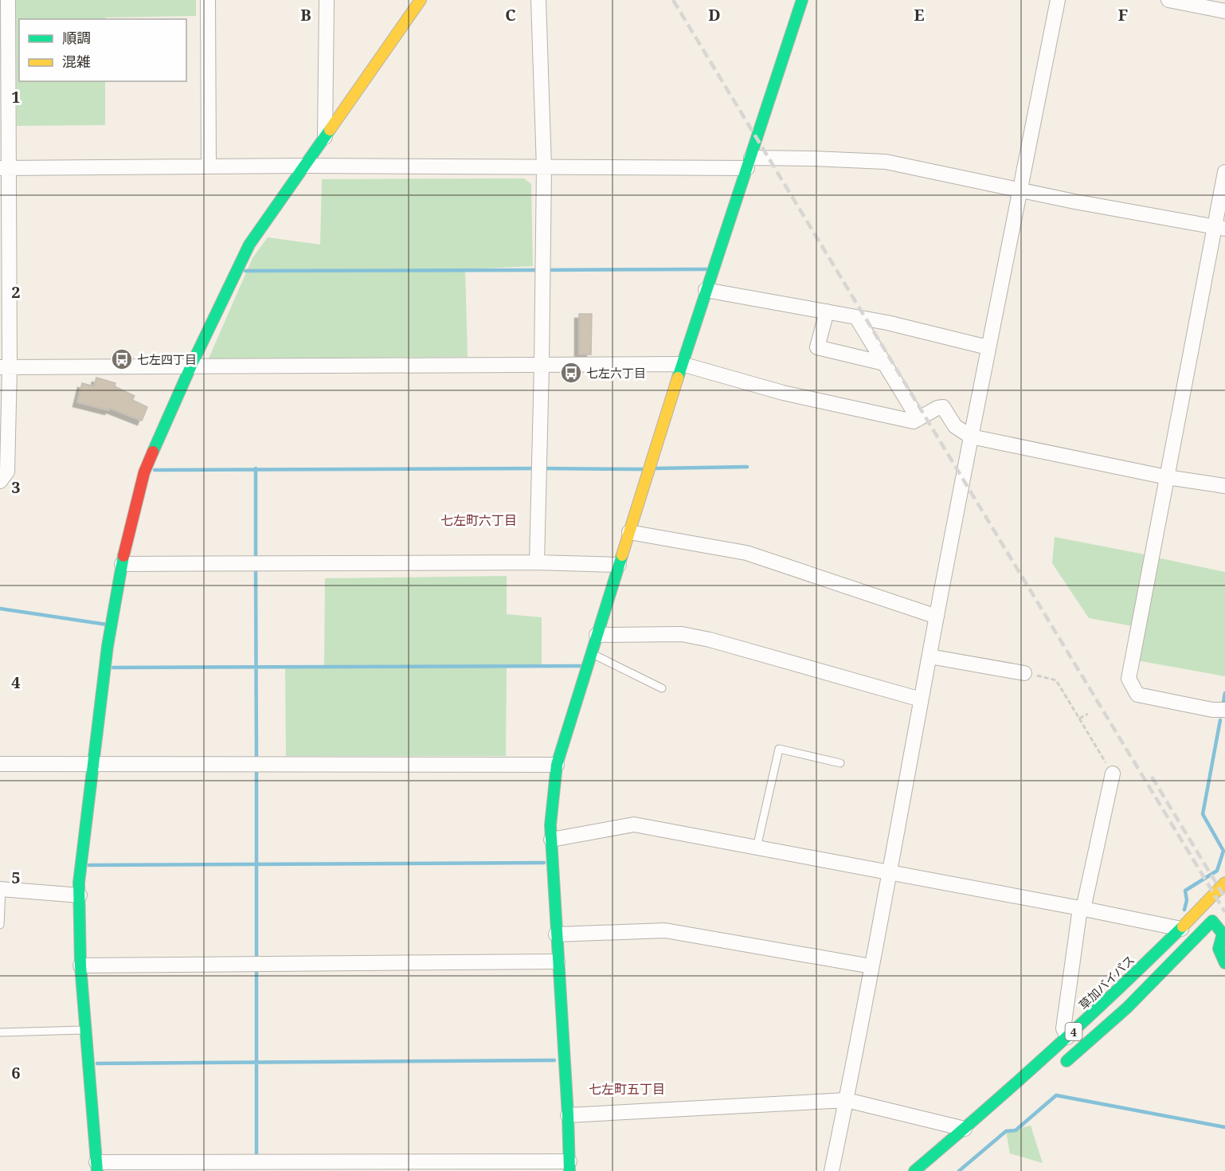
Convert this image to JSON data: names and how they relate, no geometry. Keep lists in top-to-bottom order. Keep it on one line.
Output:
{"streets":{"main road":["草加バイパス","4"]},"districts":["七左町六丁目","七左町五丁目"],"places":{"bus stop":["七左四丁目","七左六丁目"]},"legend":["順調","混雑"],"grid":{"columns":["B","C","D","E","F"],"rows":["1","2","3","4","5","6"]}}
